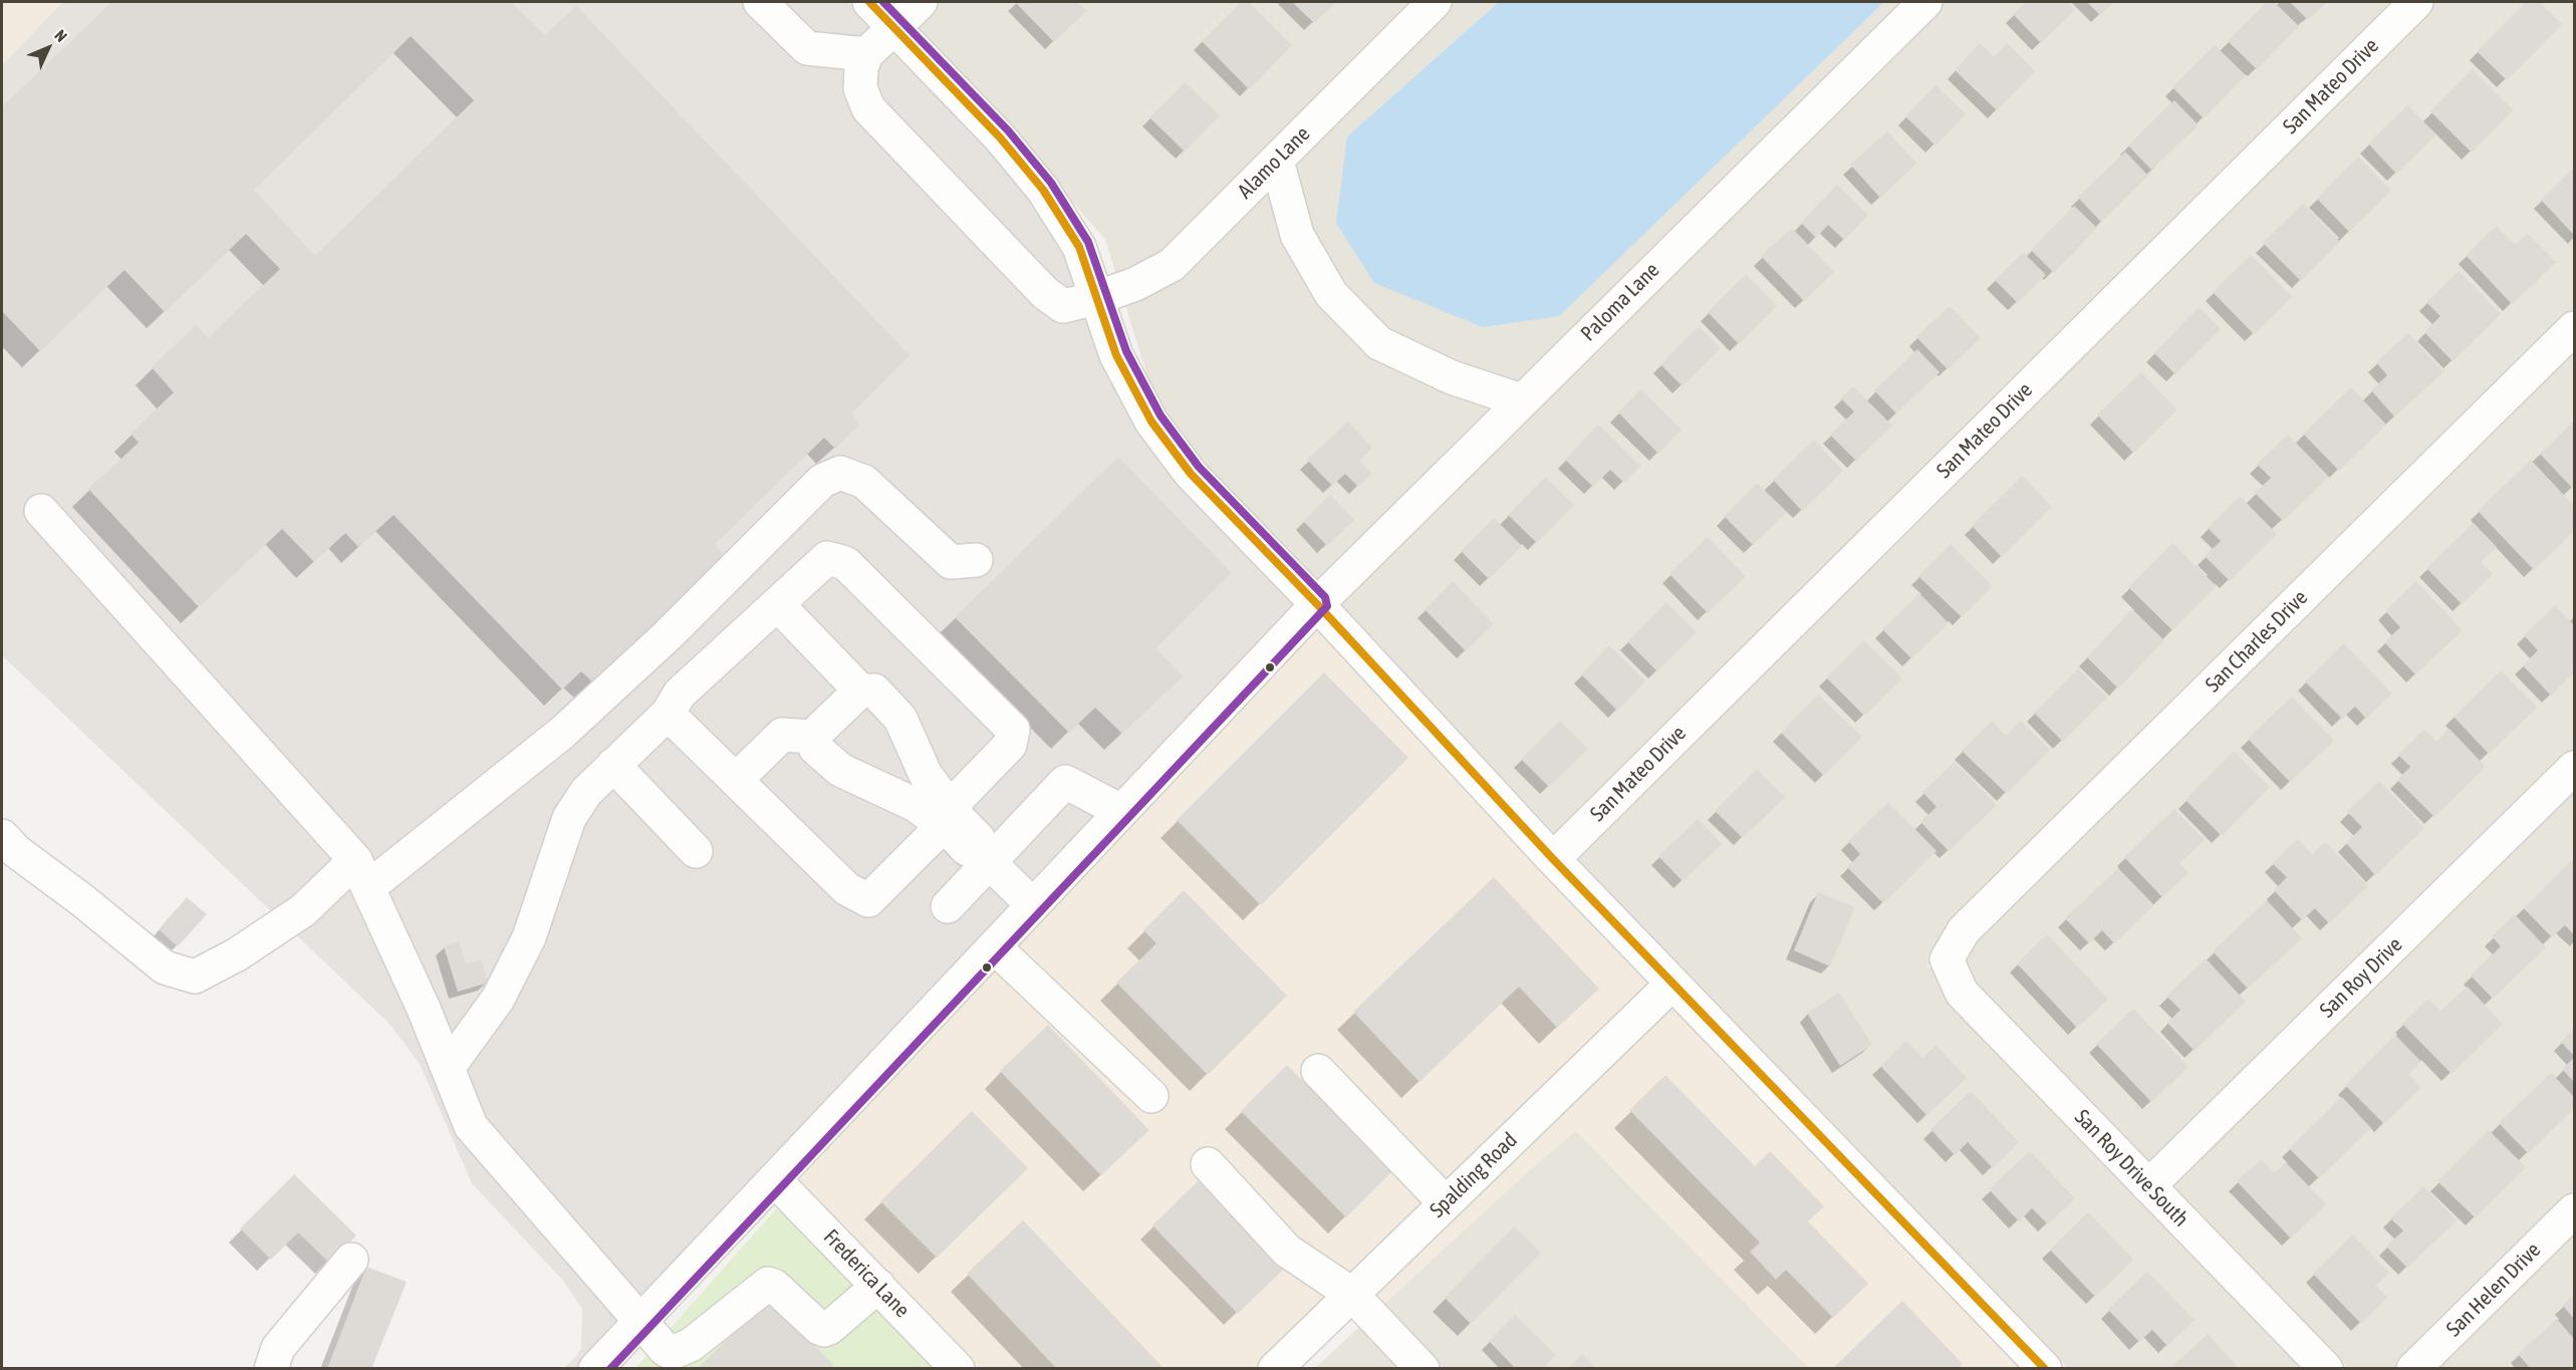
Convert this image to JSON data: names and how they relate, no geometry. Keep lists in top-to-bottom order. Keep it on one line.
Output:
{"streets":{"street":["San Mateo Drive","Alamo Lane","Paloma Lane","San Charles Drive","San Roy Drive","San Roy Drive South","Spalding Road","Frederica Lane","San Helen Drive"]},"crossings":[["Paloma Lane","Frederica Lane"],["San Charles Drive","San Roy Drive South"],["San Roy Drive","San Roy Drive South"]],"north":"top right"}
